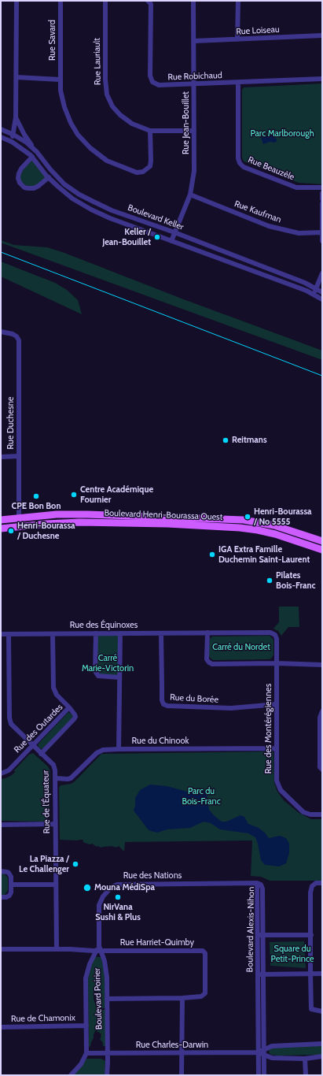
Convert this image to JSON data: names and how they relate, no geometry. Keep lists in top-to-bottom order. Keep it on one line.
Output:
{"streets":{"main road":["Boulevard Henri-Bourassa Ouest"],"street":["Rue Loiseau","Rue Savard","Rue Lauriault","Rue Robichaud","Rue Jean-Bouillet","Rue Beauzèle","Rue Kaufman","Boulevard Keller","Rue Duchesne","Rue des Équinoxes","Rue du Borée","Rue des Outardes","Rue des Montérégiennes","Rue du Chinook","Rue de l'Équateur","Rue des Nations","Boulevard Alexis-Nihon","Rue Harriet-Quimby","Boulevard Poirier","Rue de Chamonix","Rue Charles-Darwin"]},"crossings":[["Rue Loiseau","Rue Jean-Bouillet"],["Rue Savard","Rue Lauriault"],["Rue Lauriault","Rue Jean-Bouillet"],["Rue Robichaud","Rue Jean-Bouillet"],["Rue Robichaud","Rue Beauzèle"],["Rue Jean-Bouillet","Rue Kaufman"],["Rue Jean-Bouillet","Boulevard Keller"],["Rue Duchesne","Boulevard Henri-Bourassa Ouest"],["Rue des Équinoxes","Rue du Borée"],["Rue des Équinoxes","Rue des Montérégiennes"],["Rue des Équinoxes","Rue de l'Équateur"],["Rue du Borée","Rue des Montérégiennes"],["Rue des Outardes","Rue de l'Équateur"],["Rue des Montérégiennes","Rue du Chinook"],["Rue du Chinook","Rue de l'Équateur"],["Rue des Nations","Boulevard Alexis-Nihon"],["Rue des Nations","Rue Harriet-Quimby"],["Rue des Nations","Boulevard Poirier"],["Boulevard Alexis-Nihon","Rue Charles-Darwin"],["Rue Harriet-Quimby","Boulevard Poirier"],["Boulevard Poirier","Rue de Chamonix"],["Boulevard Poirier","Rue Charles-Darwin"]],"parks":["Parc Marlborough","Carré du Nordet","Carré Marie-Victorin","Parc du Bois-Franc","Square du Petit-Prince"],"places":["Keller / Jean-Bouillet","Reitmans","Centre Académique Fournier","CPE Bon Bon","Henri-Bourassa / No 5555","Henri-Bourassa / Duchesne","IGA Extra Famille Duchemin Saint-Laurent","Pilates Bois-Franc","La Piazza / Le Challenger","Mouna MédiSpa","NirVana Sushi & Plus"]}
